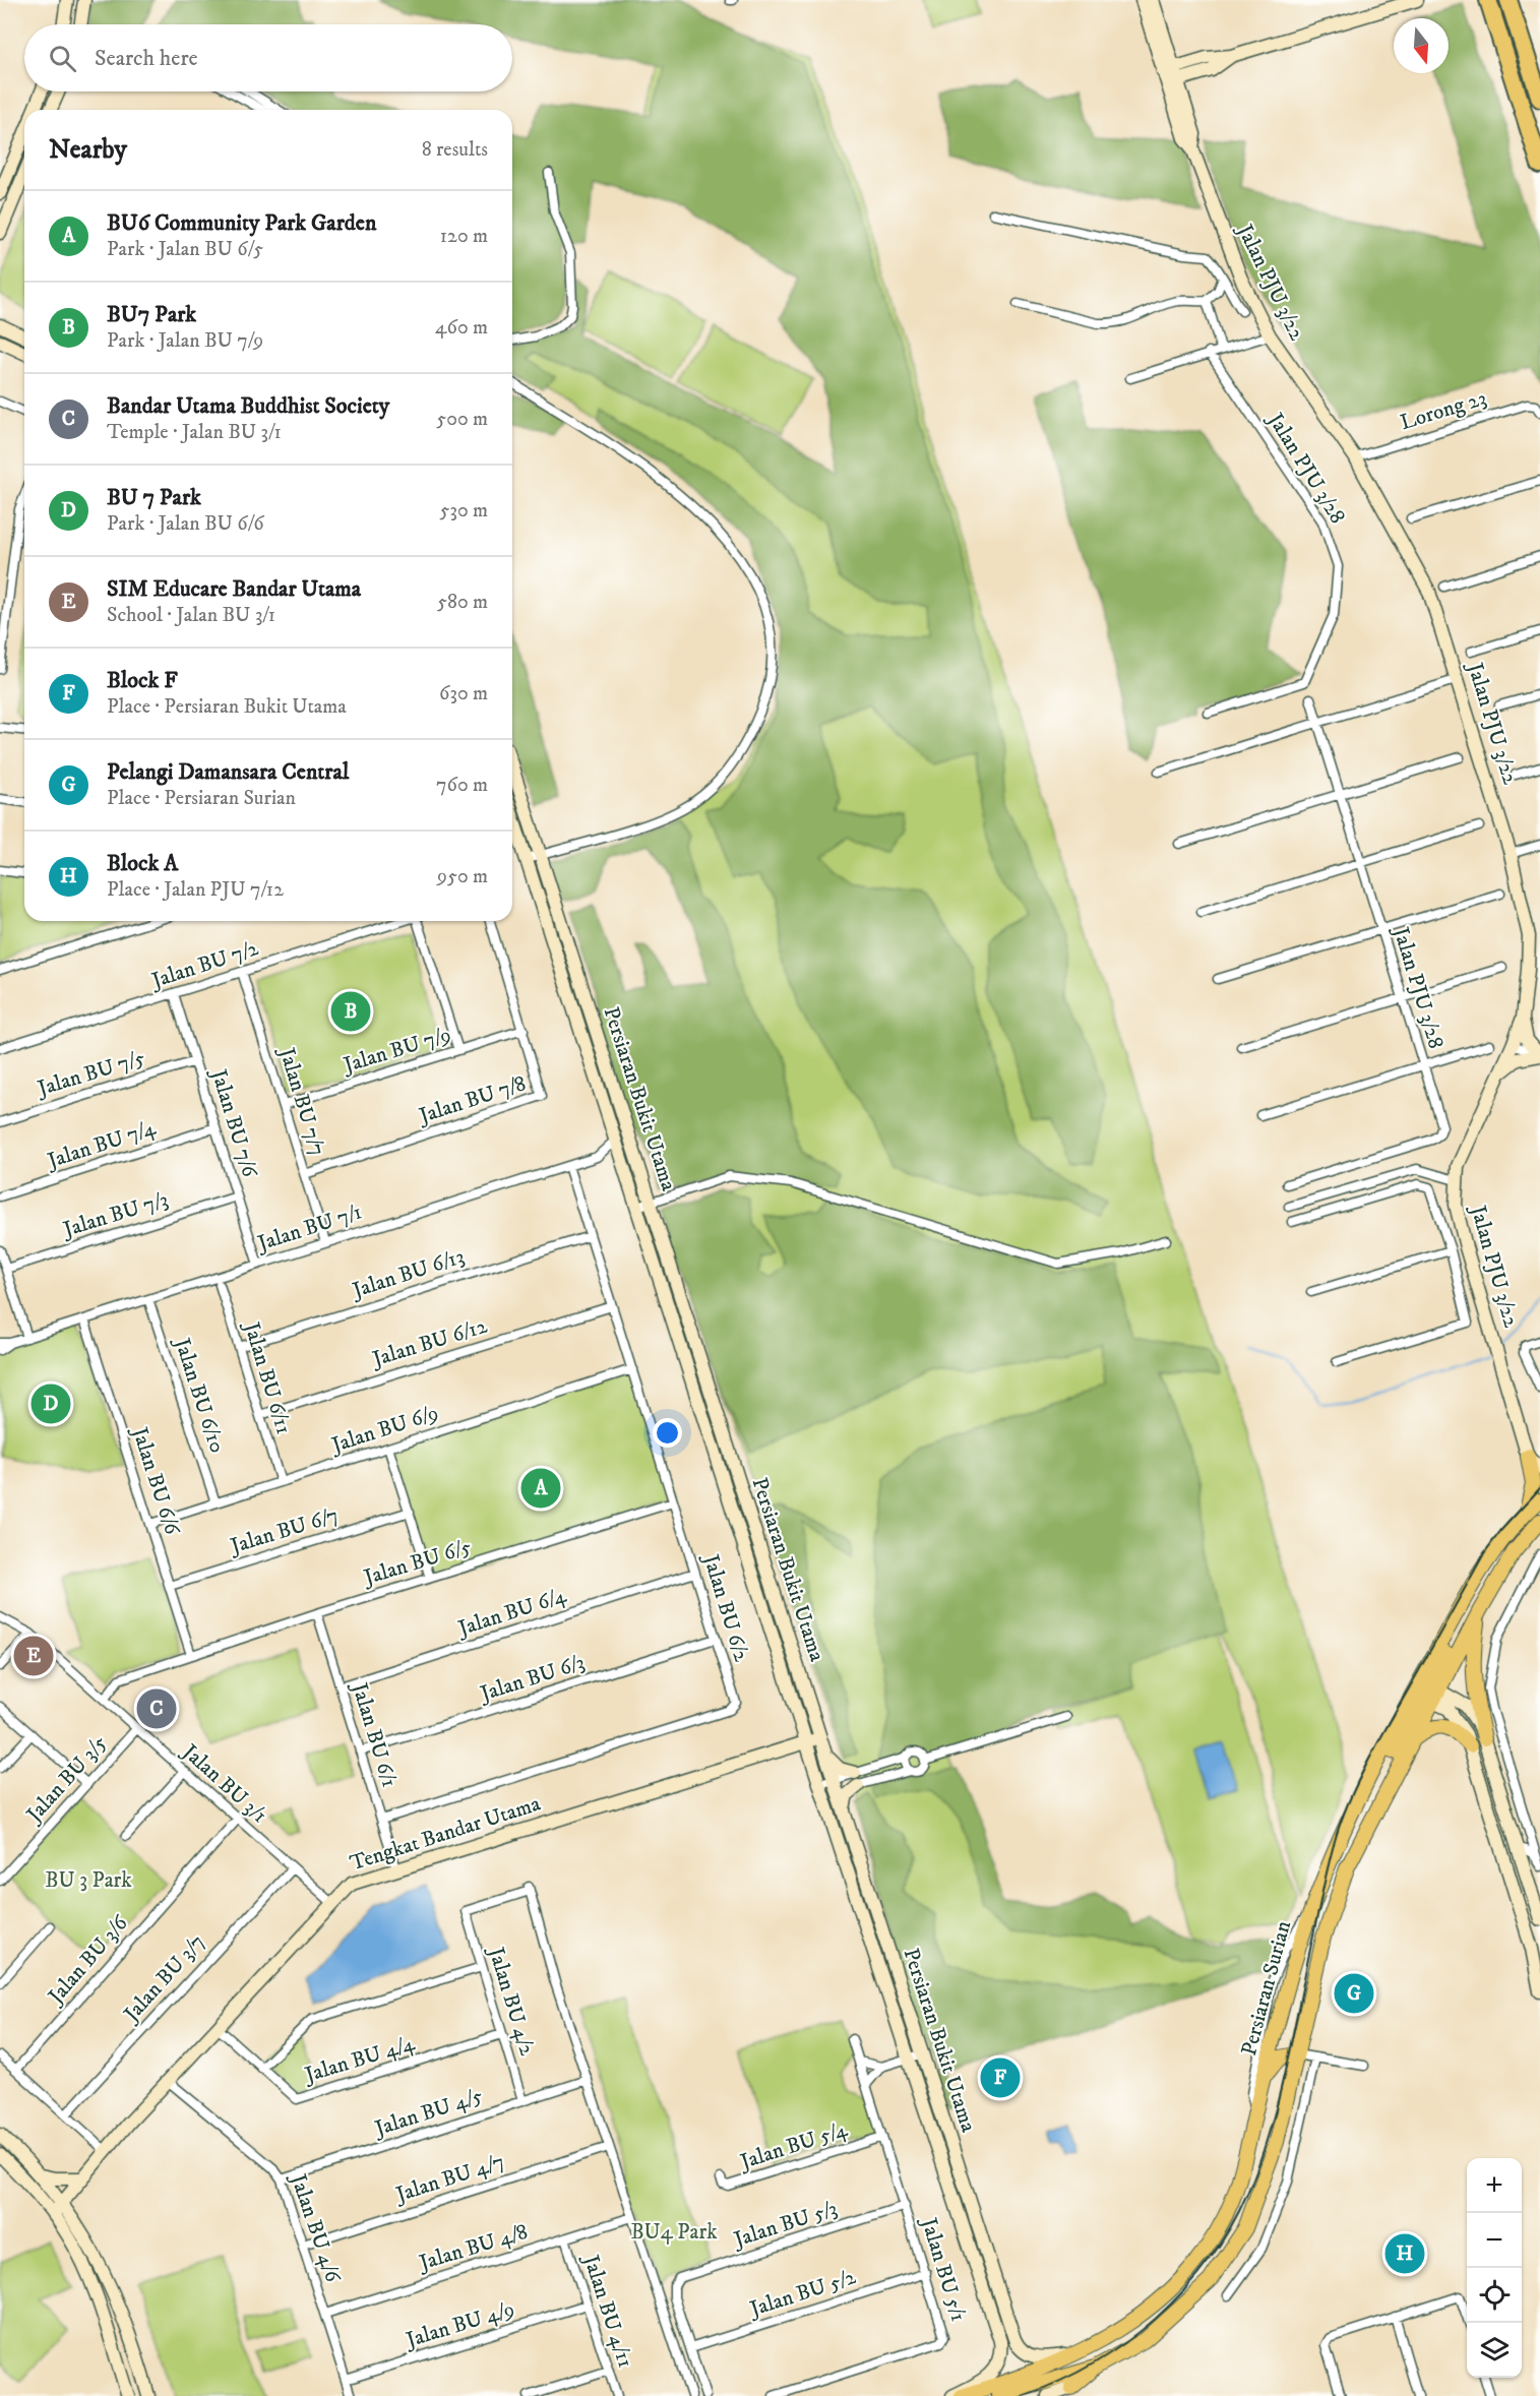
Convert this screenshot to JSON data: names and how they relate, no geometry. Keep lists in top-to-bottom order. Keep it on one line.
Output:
{"streets":{"main road":["Persiaran Surian"],"street":["Jalan PJU 3/22","Lorong 23","Jalan PJU 3/28","Jalan BU 7/2","Jalan BU 7/9","Jalan BU 7/5","Persiaran Bukit Utama","Jalan BU 7/8","Jalan BU 7/7","Jalan BU 7/6","Jalan BU 7/4","Jalan BU 7/3","Jalan BU 7/1","Jalan BU 6/13","Jalan BU 6/12","Jalan BU 6/11","Jalan BU 6/10","Jalan BU 6/9","Jalan BU 6/6","Jalan BU 6/7","Jalan BU 6/5","Jalan BU 6/2","Jalan BU 6/4","Jalan BU 6/3","Jalan BU 6/1","Jalan BU 3/5","Jalan BU 3/1","Tengkat Bandar Utama","Jalan BU 3/6","Jalan BU 3/7","Jalan BU 4/2","Jalan BU 4/4","Jalan BU 4/5","Jalan BU 5/4","Jalan BU 4/7","Jalan BU 5/3","Jalan BU 4/6","Jalan BU 4/8","Jalan BU 5/1","Jalan BU 5/2","Jalan BU 4/11","Jalan BU 4/9"]},"crossings":[["Jalan PJU 3/22","Lorong 23"],["Jalan BU 7/2","Jalan BU 7/7"],["Jalan BU 7/2","Jalan BU 7/6"],["Jalan BU 7/9","Jalan BU 7/8"],["Jalan BU 7/9","Jalan BU 7/7"],["Jalan BU 7/5","Jalan BU 7/6"],["Persiaran Bukit Utama","Jalan BU 7/1"],["Persiaran Bukit Utama","Tengkat Bandar Utama"],["Persiaran Bukit Utama","Persiaran Surian"],["Jalan BU 7/8","Jalan BU 7/7"],["Jalan BU 7/7","Jalan BU 7/1"],["Jalan BU 7/6","Jalan BU 7/4"],["Jalan BU 7/6","Jalan BU 7/3"],["Jalan BU 7/6","Jalan BU 7/1"],["Jalan BU 7/1","Jalan BU 6/10"],["Jalan BU 7/1","Jalan BU 6/6"],["Jalan BU 7/1","Jalan BU 6/2"],["Jalan BU 6/13","Jalan BU 6/11"],["Jalan BU 6/13","Jalan BU 6/2"],["Jalan BU 6/12","Jalan BU 6/11"],["Jalan BU 6/12","Jalan BU 6/2"],["Jalan BU 6/11","Jalan BU 6/9"],["Jalan BU 6/10","Jalan BU 6/9"],["Jalan BU 6/9","Jalan BU 6/6"],["Jalan BU 6/9","Jalan BU 6/2"],["Jalan BU 6/6","Jalan BU 6/7"],["Jalan BU 6/6","Jalan BU 6/5"],["Jalan BU 6/5","Jalan BU 6/2"],["Jalan BU 6/5","Jalan BU 6/1"],["Jalan BU 6/5","Jalan BU 3/1"],["Jalan BU 6/2","Jalan BU 6/4"],["Jalan BU 6/2","Jalan BU 6/3"],["Jalan BU 6/2","Jalan BU 6/1"],["Jalan BU 6/4","Jalan BU 6/1"],["Jalan BU 6/3","Jalan BU 6/1"],["Jalan BU 6/1","Tengkat Bandar Utama"],["Jalan BU 3/5","Jalan BU 3/1"],["Jalan BU 3/1","Tengkat Bandar Utama"],["Jalan BU 3/1","Jalan BU 3/6"],["Jalan BU 3/1","Jalan BU 3/7"],["Tengkat Bandar Utama","Jalan BU 4/4"],["Tengkat Bandar Utama","Jalan BU 4/6"],["Jalan BU 4/2","Jalan BU 4/4"],["Jalan BU 4/2","Jalan BU 4/5"],["Jalan BU 4/5","Jalan BU 4/6"],["Jalan BU 5/4","Jalan BU 5/1"],["Jalan BU 4/7","Jalan BU 4/6"],["Jalan BU 5/3","Jalan BU 5/1"],["Jalan BU 5/3","Jalan BU 5/2"],["Jalan BU 4/6","Jalan BU 4/8"],["Jalan BU 4/6","Jalan BU 4/9"],["Jalan BU 4/8","Jalan BU 4/11"],["Jalan BU 5/1","Jalan BU 5/2"],["Jalan BU 4/11","Jalan BU 4/9"]],"parks":["BU 3 Park","BU4 Park"],"north":"bottom","page":{"search":"Search here","heading":["Nearby","8 results"],"list":[{"mark":"A","name":"BU6 Community Park Garden","note":"Park · Jalan BU 6/5","value":"120 m"},{"mark":"B","name":"BU7 Park","note":"Park · Jalan BU 7/9","value":"460 m"},{"mark":"C","name":"Bandar Utama Buddhist Society","note":"Temple · Jalan BU 3/1","value":"500 m"},{"mark":"D","name":"BU 7 Park","note":"Park · Jalan BU 6/6","value":"530 m"},{"mark":"E","name":"SIM Educare Bandar Utama","note":"School · Jalan BU 3/1","value":"580 m"},{"mark":"F","name":"Block F","note":"Place · Persiaran Bukit Utama","value":"630 m"},{"mark":"G","name":"Pelangi Damansara Central","note":"Place · Persiaran Surian","value":"760 m"},{"mark":"H","name":"Block A","note":"Place · Jalan PJU 7/12","value":"950 m"}],"pins":["B","D","A","E","C","G","F","H"],"map_buttons":["+","−"]}}
